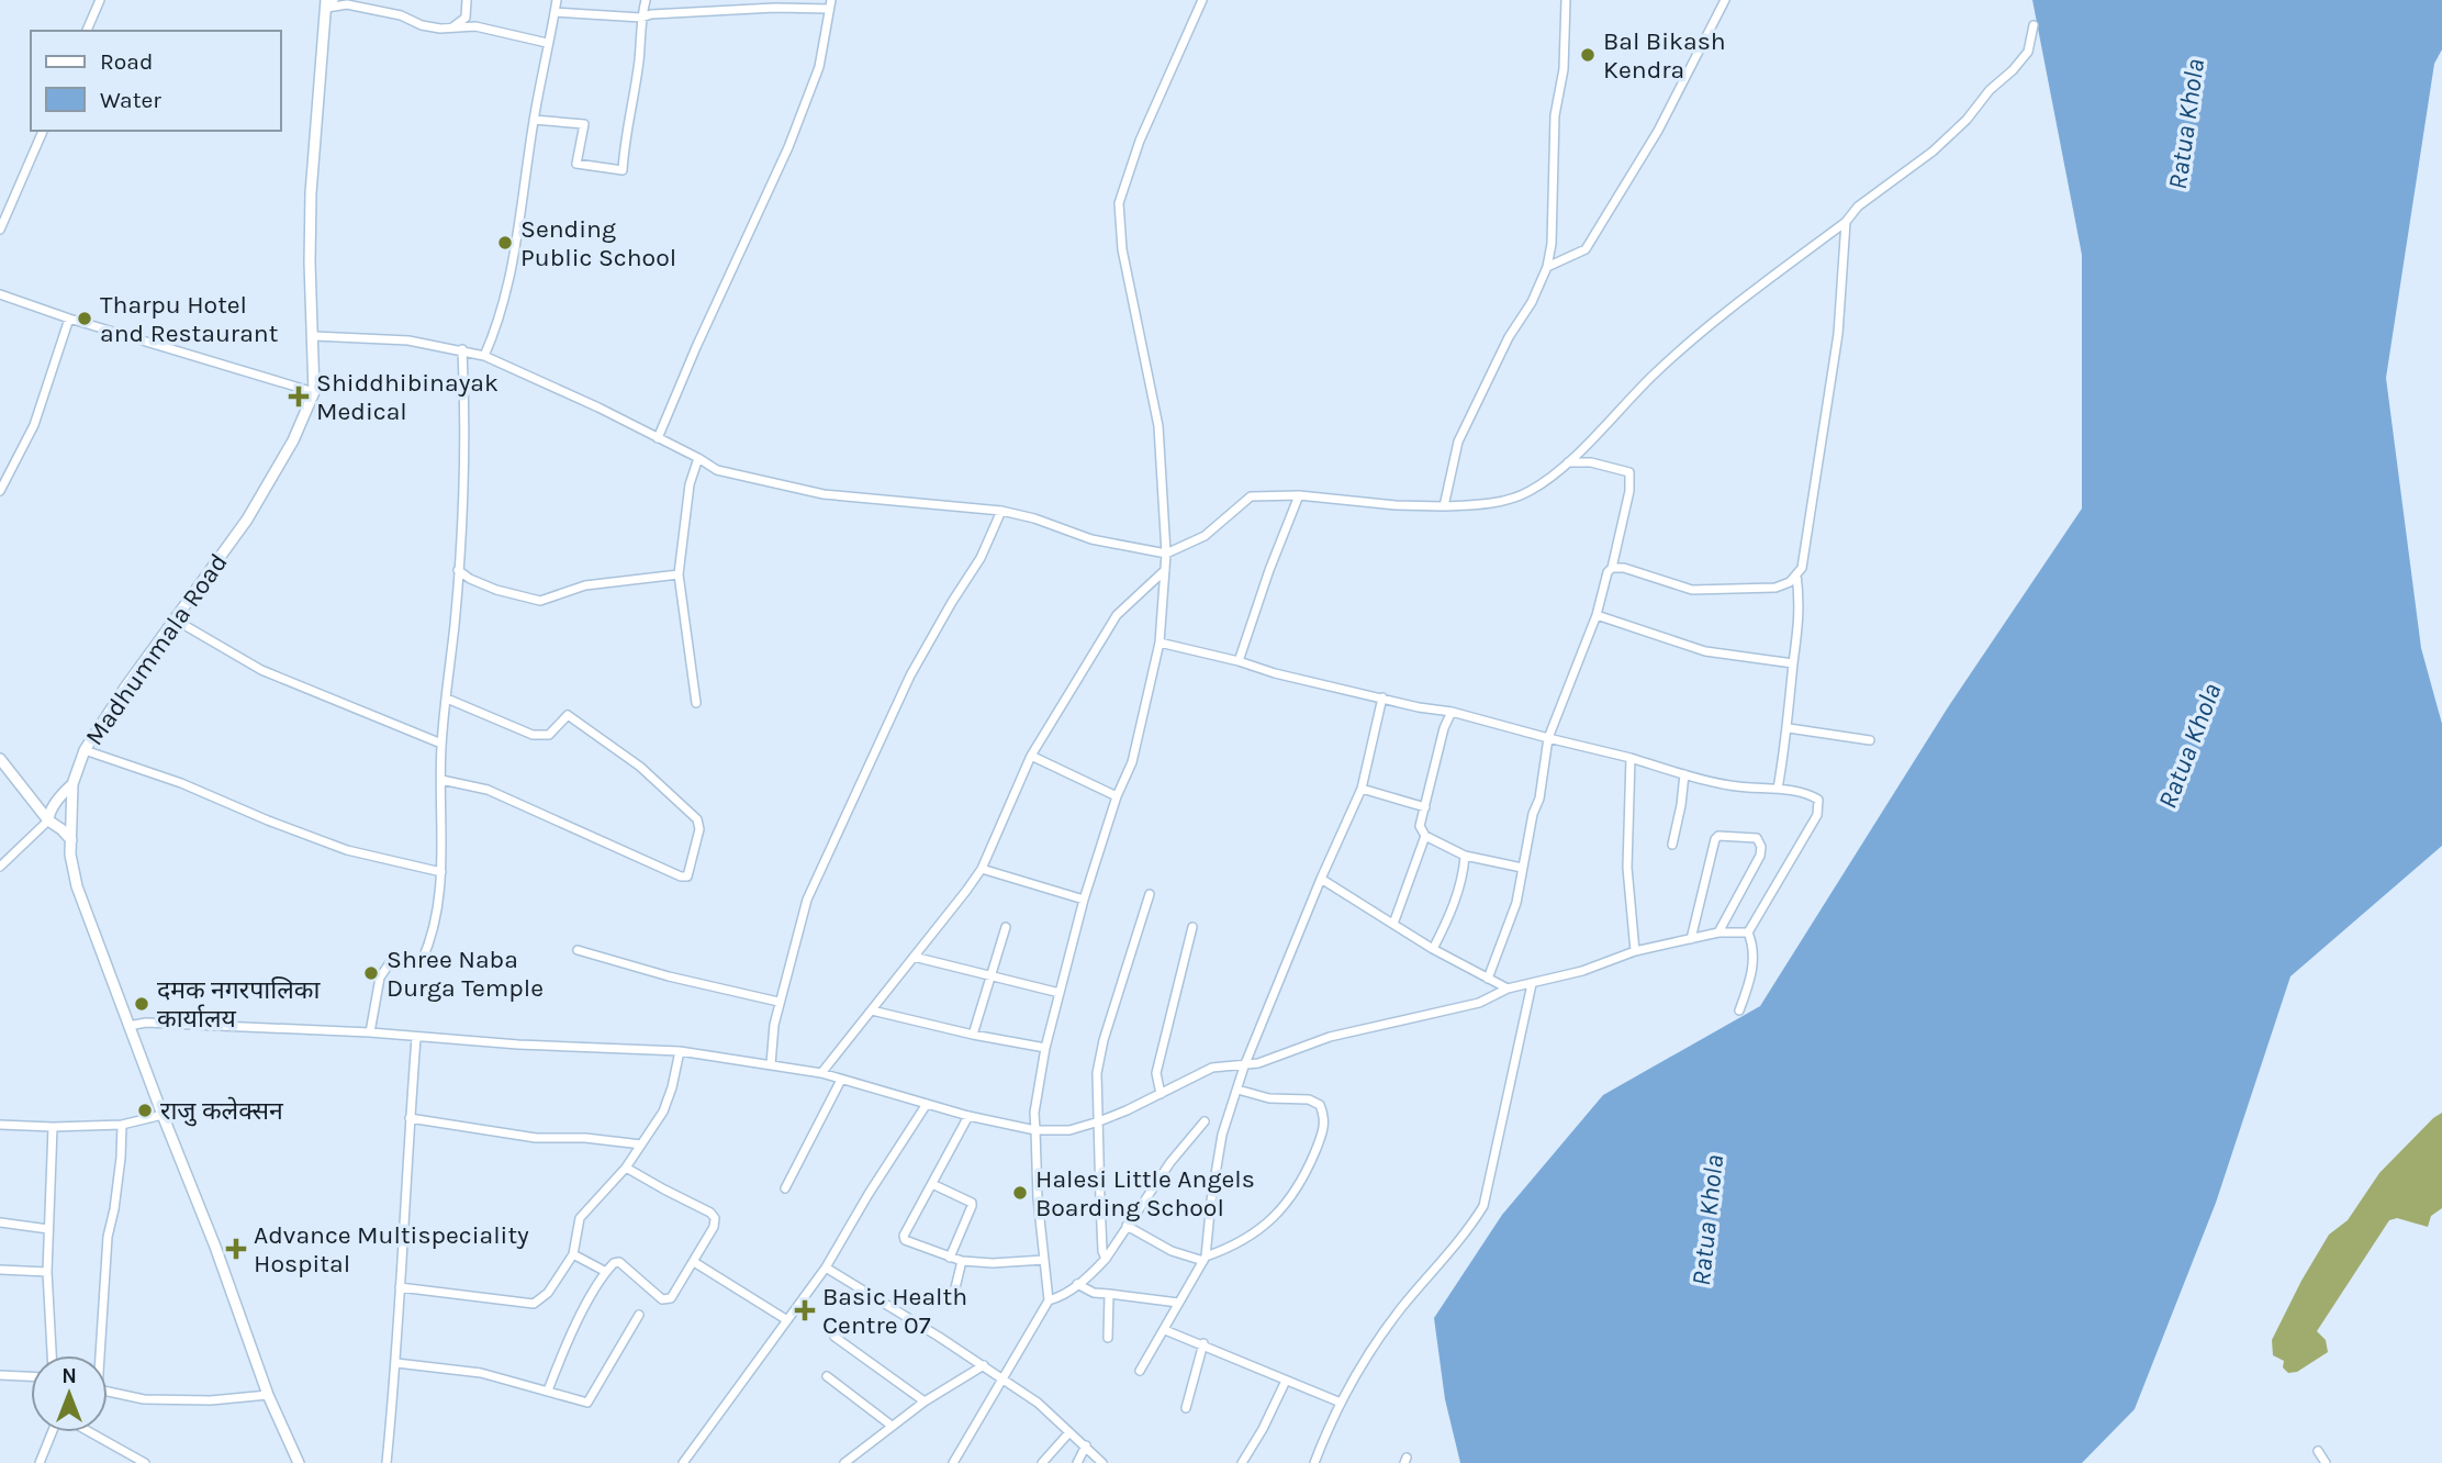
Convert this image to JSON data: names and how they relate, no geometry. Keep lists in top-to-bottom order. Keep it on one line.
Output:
{"streets":{"street":["Madhummala Road"]},"water":["Ratua Khola"],"places":{"other":["Bal Bikash Kendra","Sending Public School","Tharpu Hotel and Restaurant","Shree Naba Durga Temple","दमक नगरपालिका कार्यालय","राजु कलेक्सन","Halesi Little Angels Boarding School"],"health":["Shiddhibinayak Medical","Advance Multispeciality Hospital","Basic Health Centre 07"]},"legend":["Road","Water"],"north":"top"}
